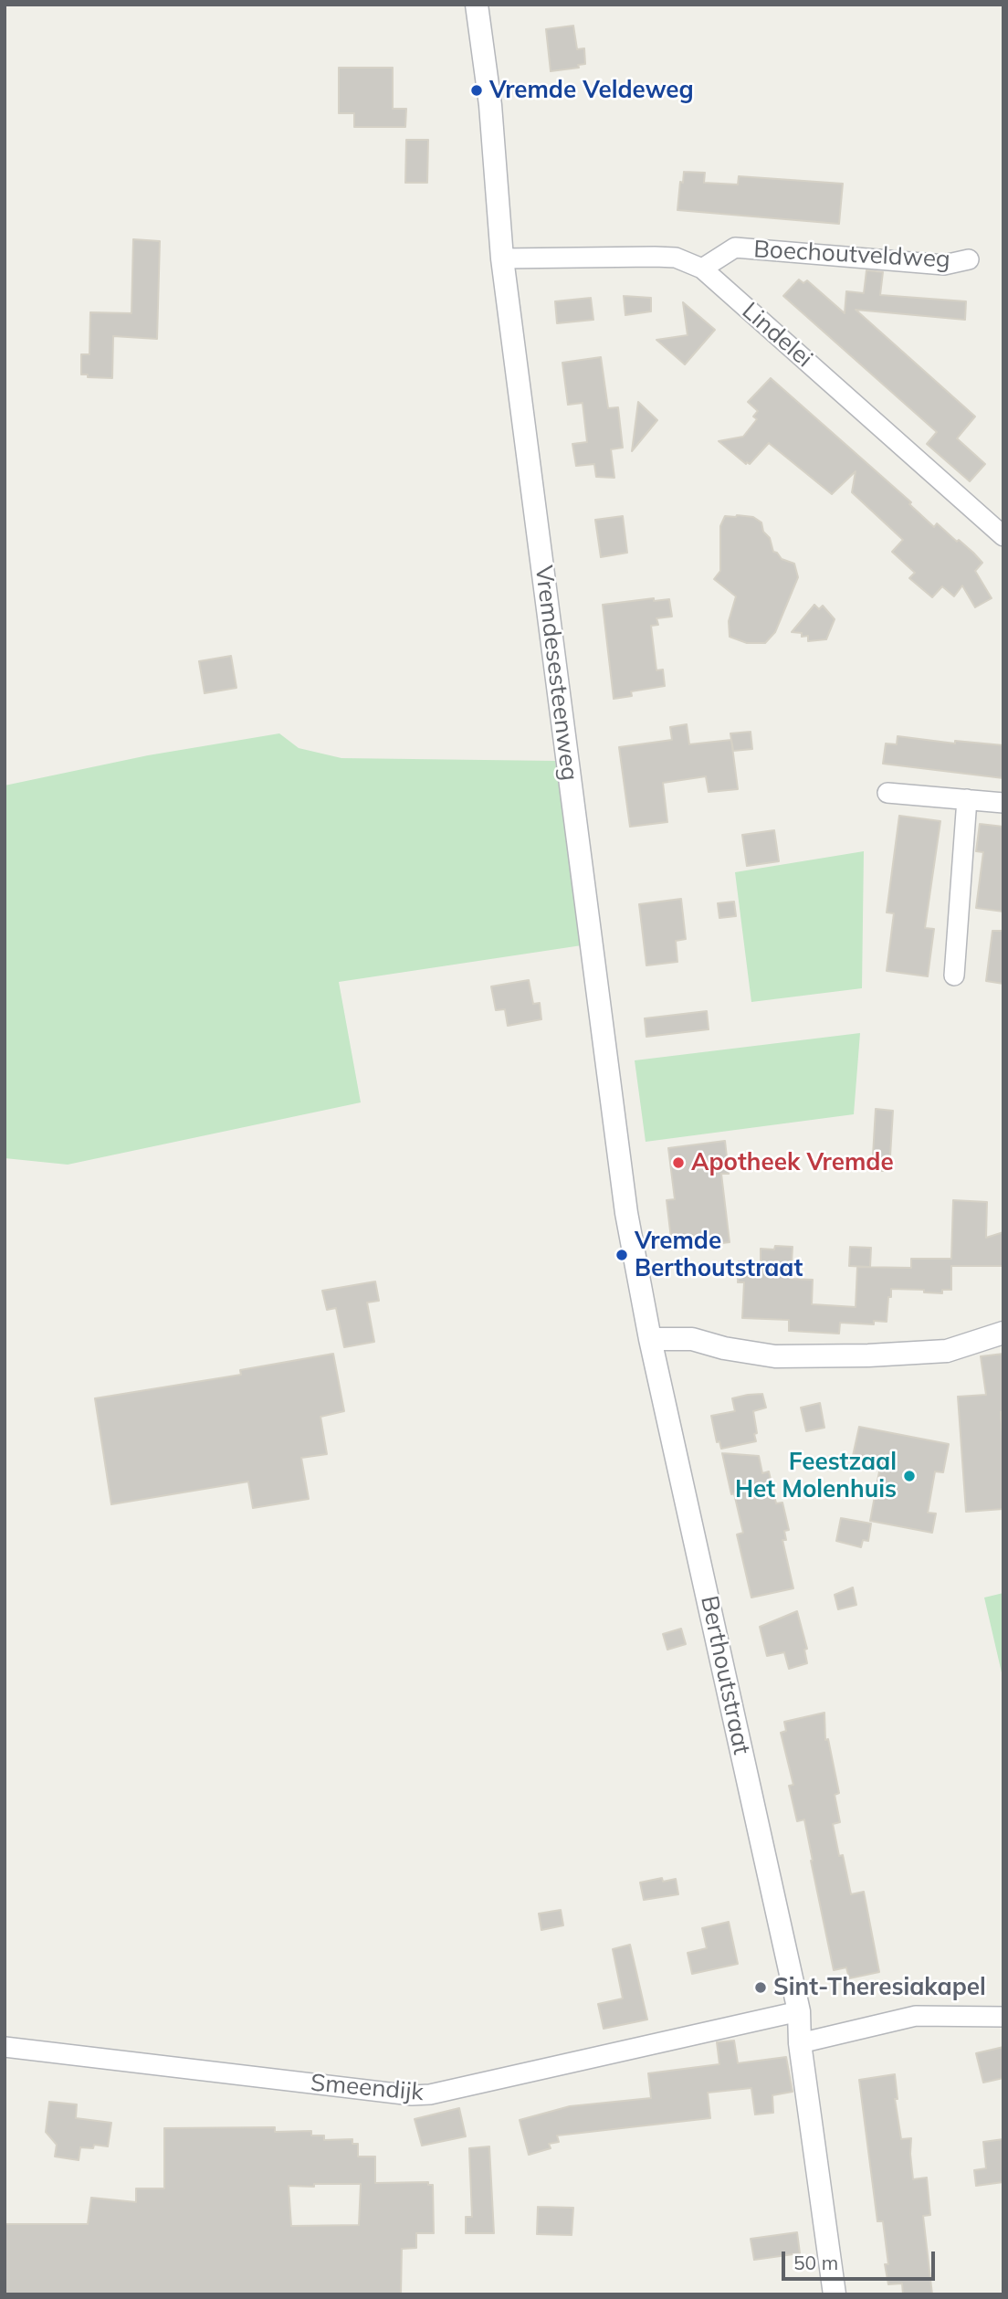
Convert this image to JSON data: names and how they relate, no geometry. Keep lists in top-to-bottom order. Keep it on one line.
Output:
{"streets":{"street":["Boechoutveldweg","Lindelei","Vremdesesteenweg","Berthoutstraat","Smeendijk"]},"crossings":[["Boechoutveldweg","Lindelei"],["Lindelei","Vremdesesteenweg"],["Vremdesesteenweg","Berthoutstraat"],["Berthoutstraat","Smeendijk"]],"places":["Vremde Veldeweg","Apotheek Vremde","Vremde Berthoutstraat","Feestzaal Het Molenhuis","Sint-Theresiakapel"],"scale_bar":"50 m"}
